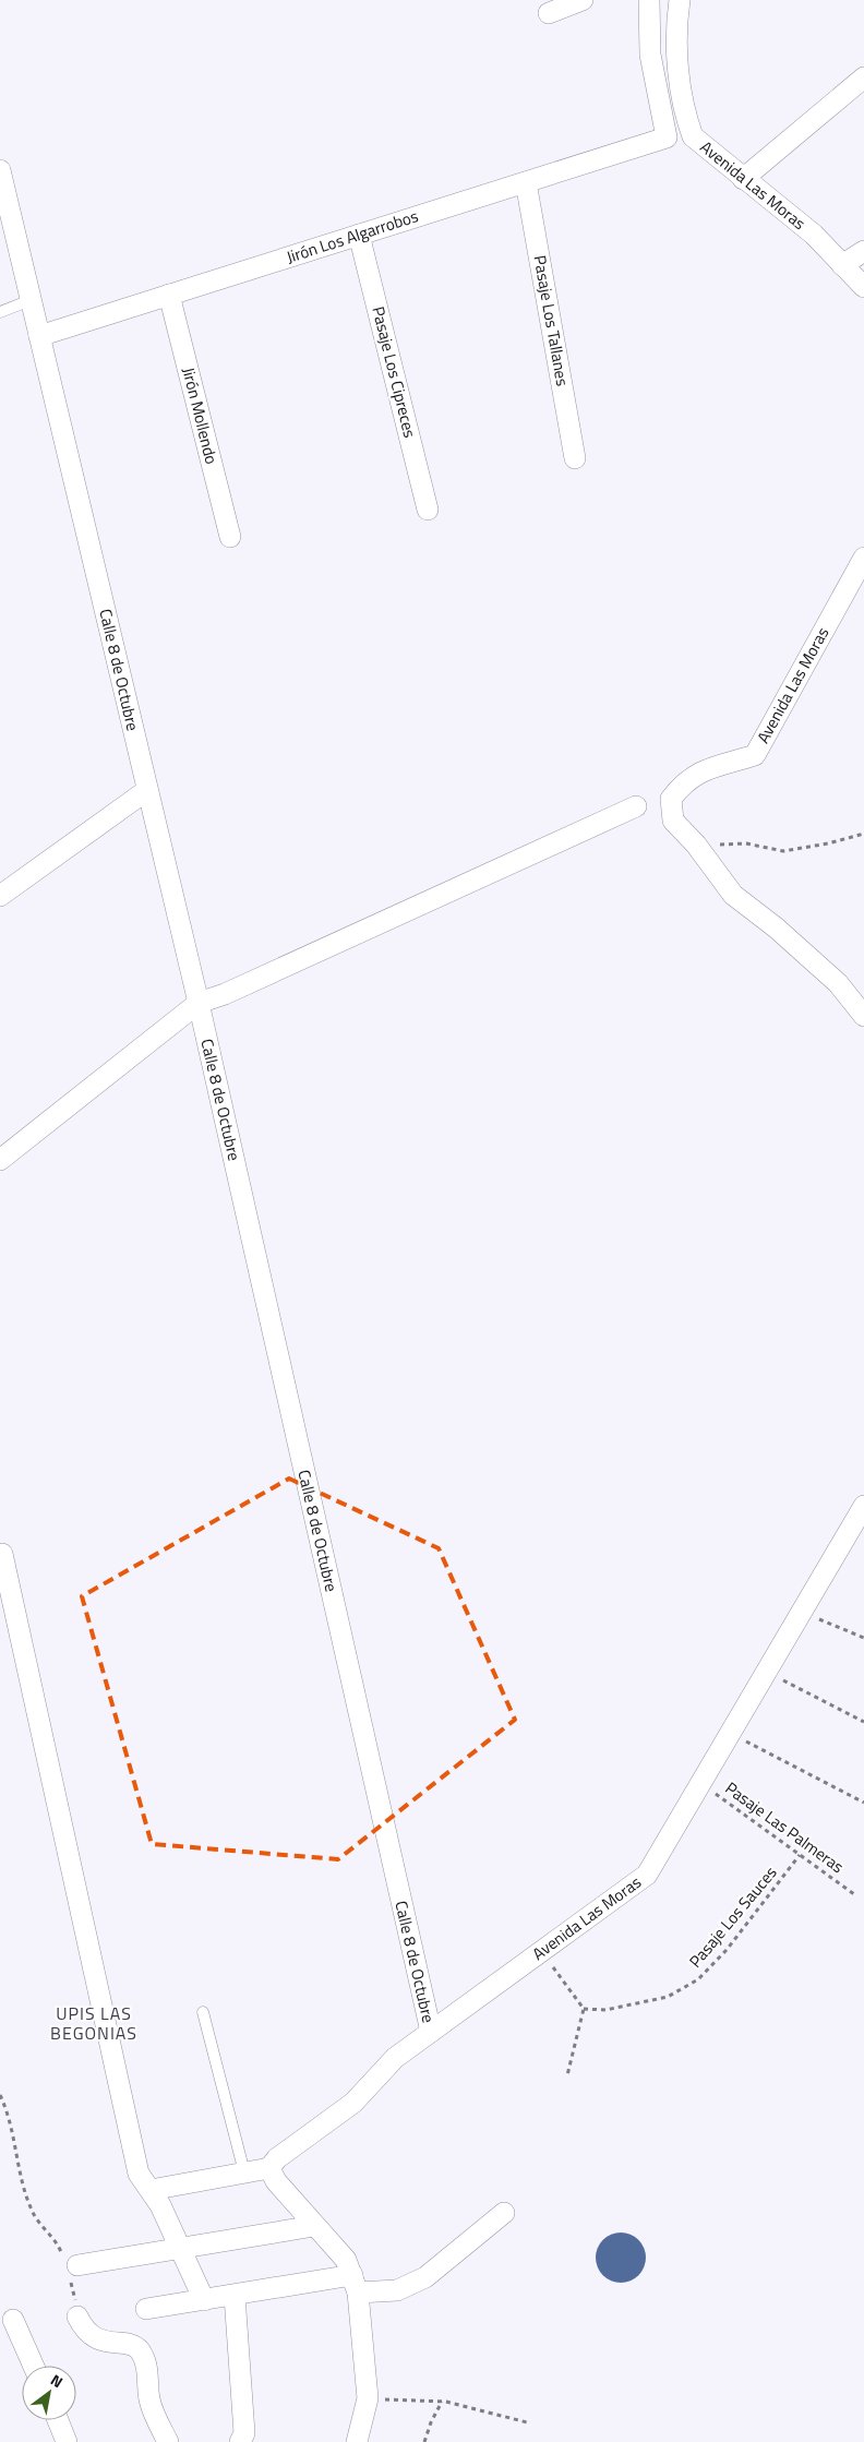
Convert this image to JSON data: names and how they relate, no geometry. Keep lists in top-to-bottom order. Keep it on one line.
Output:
{"streets":{"street":["Avenida Las Moras","Jirón Los Algarrobos","Pasaje Los Tallanes","Pasaje Los Cipreces","Jirón Mollendo","Calle 8 de Octubre"],"path":["Pasaje Las Palmeras","Pasaje Los Sauces"]},"crossings":[["Avenida Las Moras","Calle 8 de Octubre"],["Avenida Las Moras","Pasaje Las Palmeras"],["Jirón Los Algarrobos","Pasaje Los Tallanes"],["Jirón Los Algarrobos","Pasaje Los Cipreces"],["Jirón Los Algarrobos","Jirón Mollendo"],["Jirón Los Algarrobos","Calle 8 de Octubre"],["Pasaje Las Palmeras","Pasaje Los Sauces"]],"districts":["UPIS LAS BEGONIAS"],"north":"top right"}
